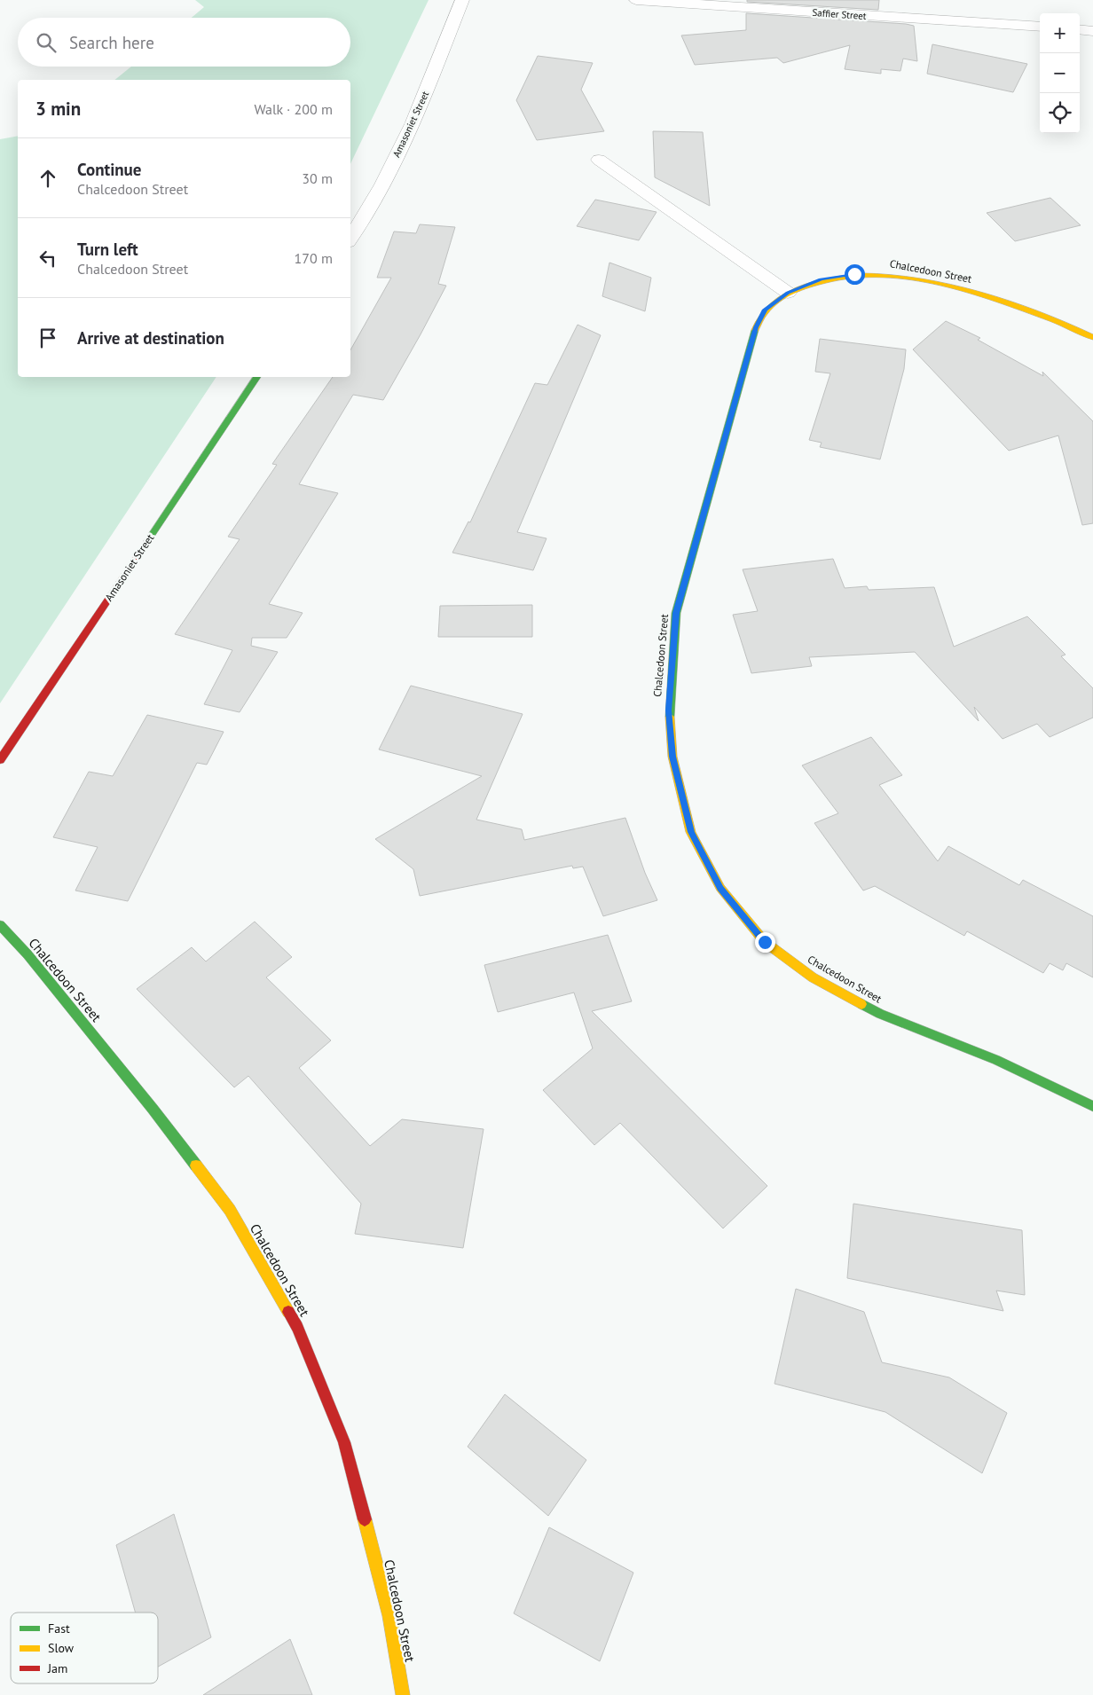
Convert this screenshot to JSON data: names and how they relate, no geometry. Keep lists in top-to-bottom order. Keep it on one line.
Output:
{"streets":{"street":["Saffier Street","Amasoniet Street","Chalcedoon Street"]},"legend":["Fast","Slow","Jam"],"page":{"map_buttons":["+","−"],"search":"Search here","heading":["3 min","Walk · 200 m"],"list":[["Continue","Chalcedoon Street","30 m"],["Turn left","Chalcedoon Street","170 m"],"Arrive at destination"]}}
